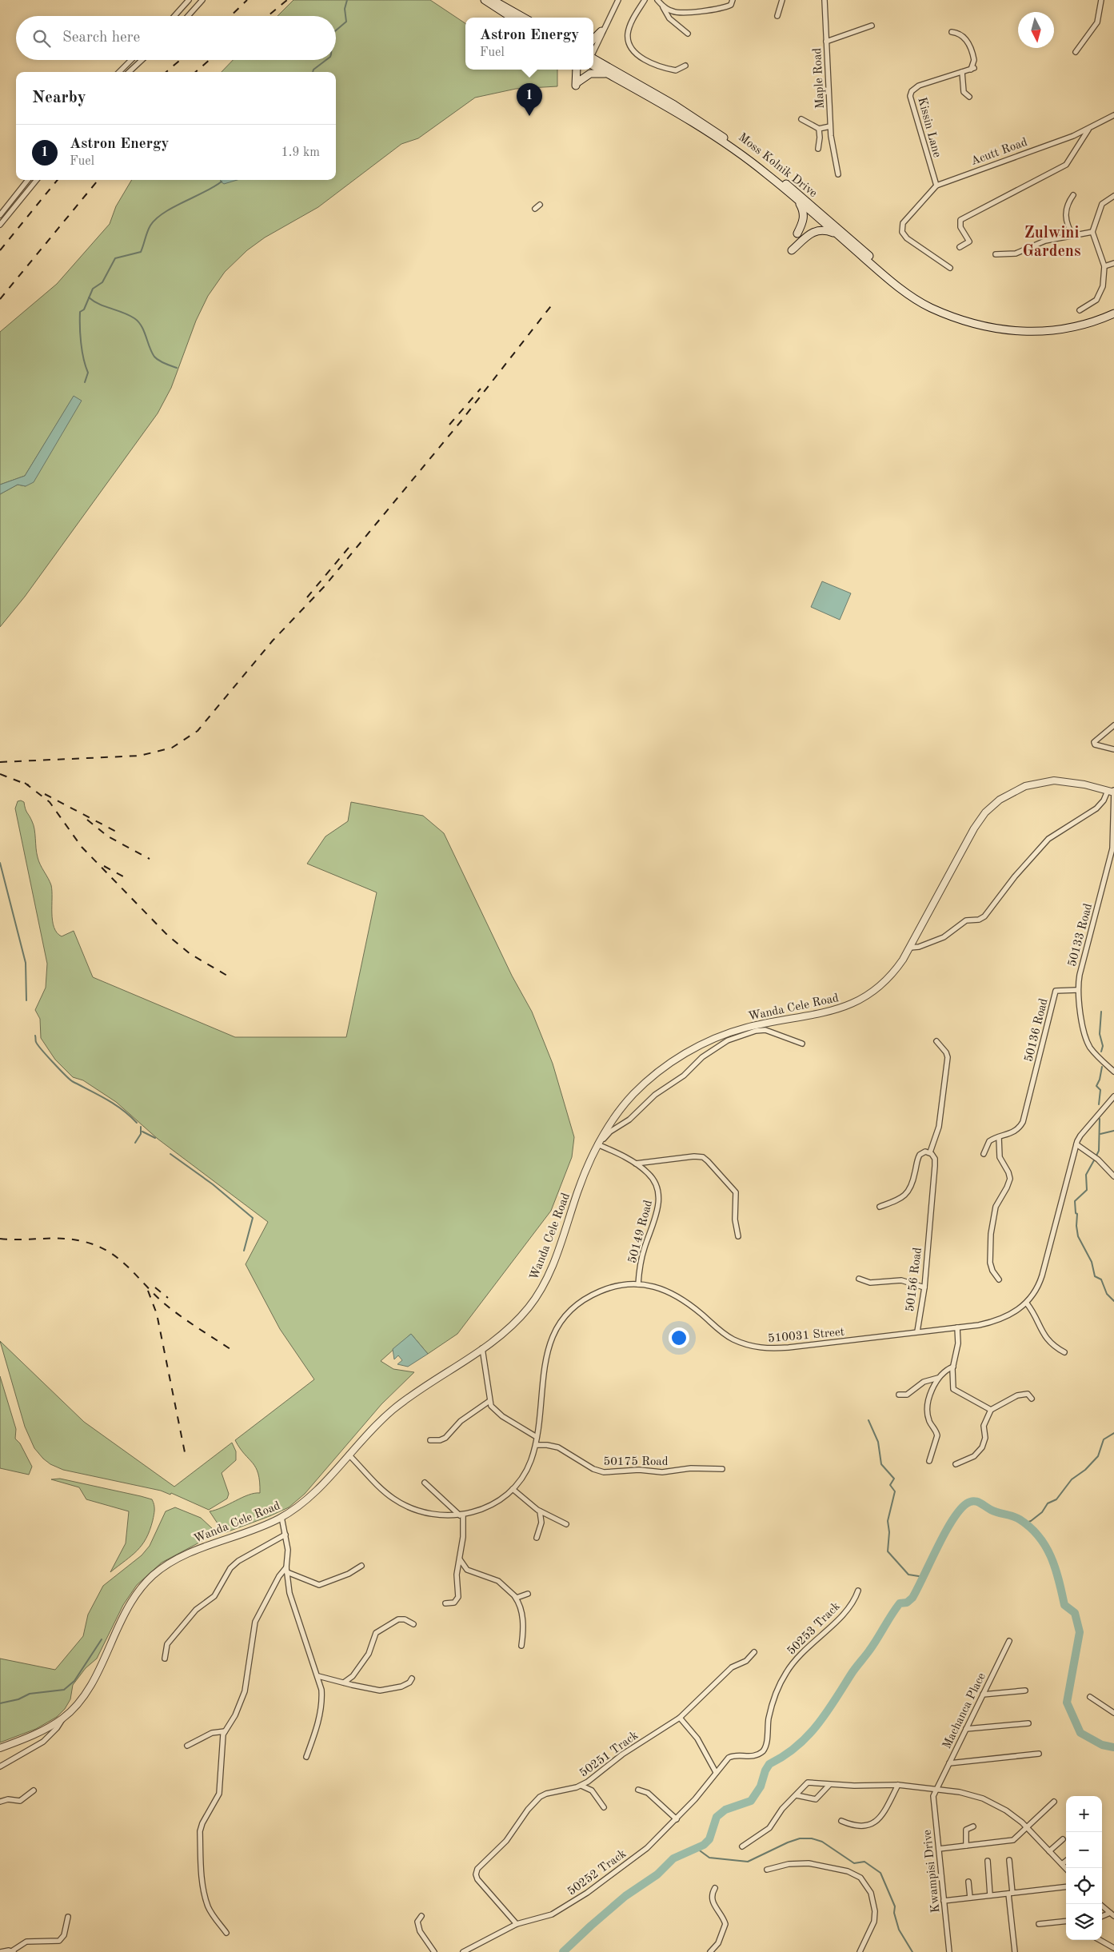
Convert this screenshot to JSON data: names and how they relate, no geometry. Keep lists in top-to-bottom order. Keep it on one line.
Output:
{"streets":{"main road":["Moss Kolnik Drive"],"street":["Maple Road","Kissin Lane","Acutt Road","50133 Road","Wanda Cele Road","50136 Road","50149 Road","50156 Road","510031 Street","50175 Road","50253 Track","Machanca Place","50251 Track","Kwampisi Drive","50252 Track"]},"crossings":[["Kissin Lane","Acutt Road"],["50133 Road","Wanda Cele Road"],["50133 Road","50136 Road"],["Wanda Cele Road","50149 Road"],["Wanda Cele Road","510031 Street"],["50149 Road","510031 Street"],["50156 Road","510031 Street"],["510031 Street","50175 Road"],["50253 Track","50252 Track"],["Machanca Place","Kwampisi Drive"],["50251 Track","50252 Track"]],"districts":["Zulwini Gardens"],"north":"bottom","page":{"search":"Search here","popup":["Astron Energy","Fuel"],"heading":"Nearby","pins":"1","list":[{"mark":"1","name":"Astron Energy","note":"Fuel","value":"1.9 km"}],"map_buttons":["+","−"]}}
